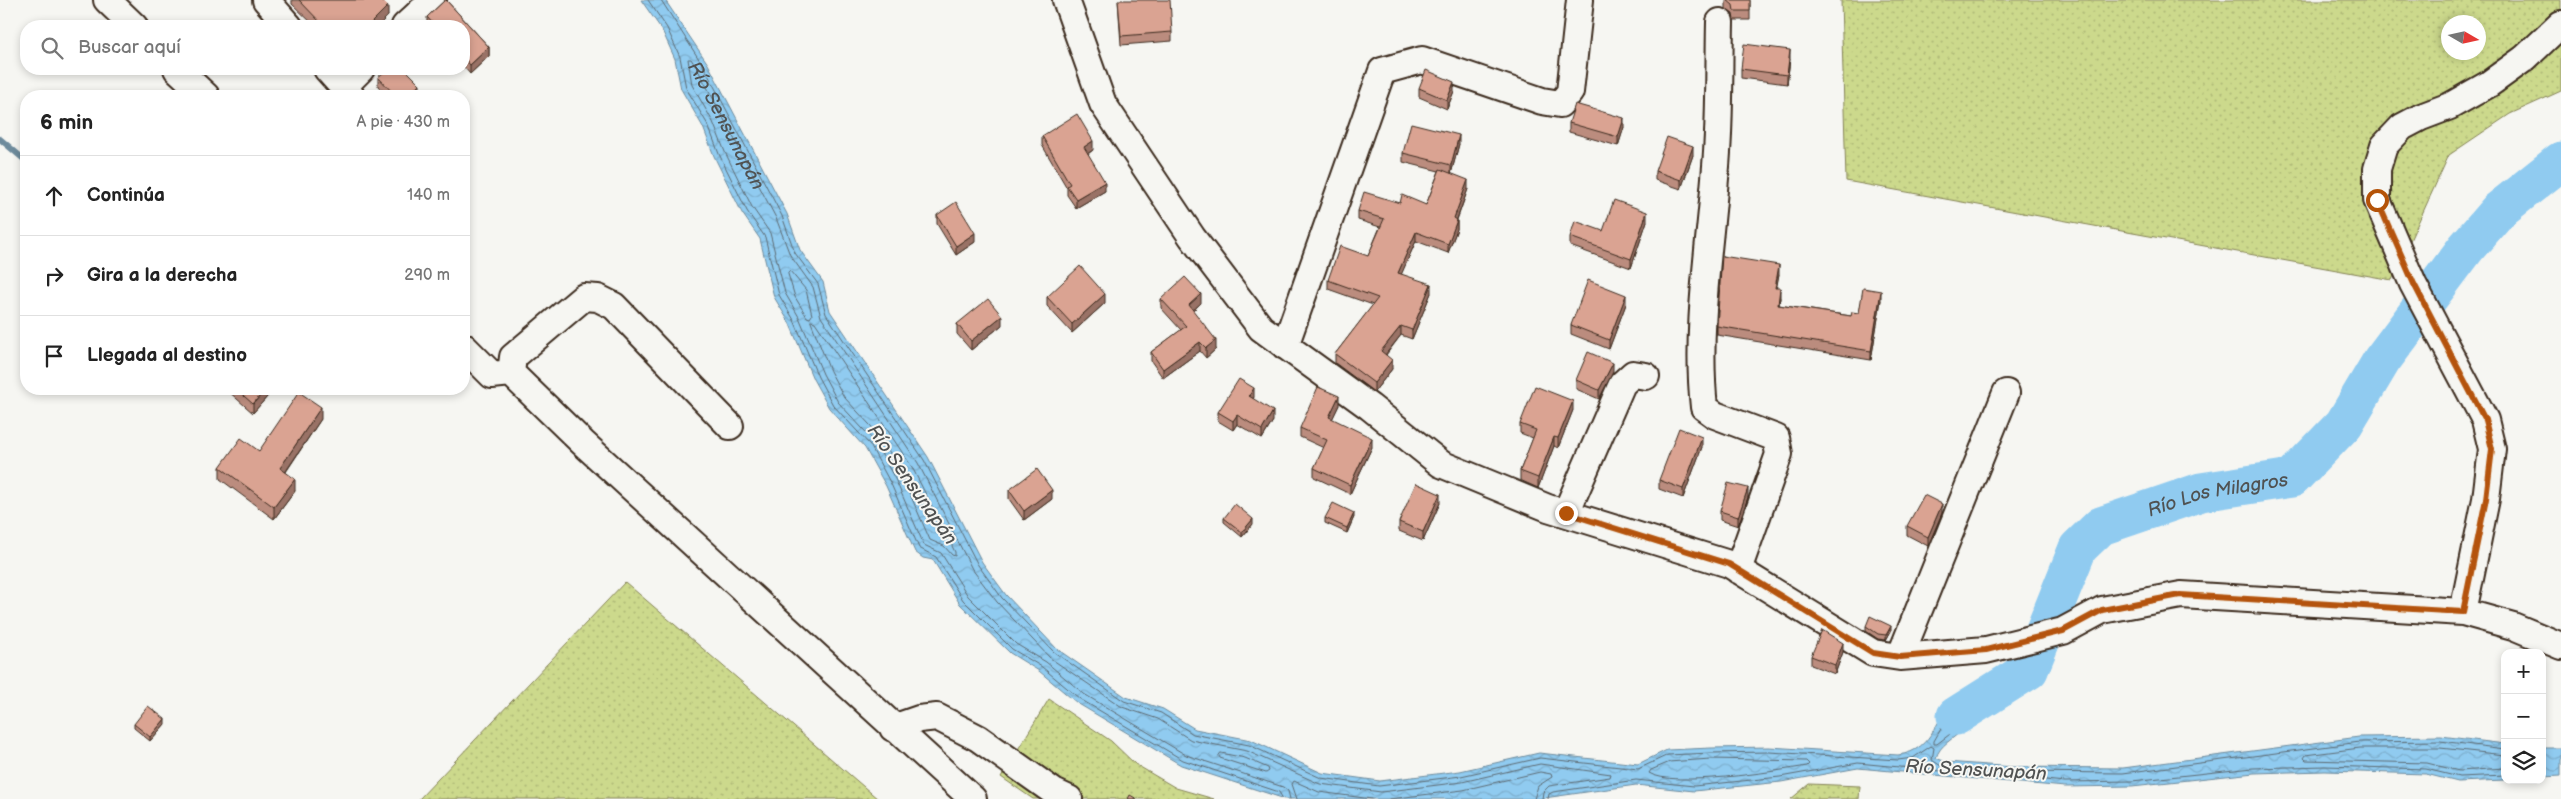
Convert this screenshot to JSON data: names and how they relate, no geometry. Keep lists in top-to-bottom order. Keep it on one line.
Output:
{"water":["Río Sensunapán","Río Los Milagros"],"north":"right","page":{"search":"Buscar aquí","heading":["6 min","A pie · 430 m"],"list":[["Continúa","140 m"],["Gira a la derecha","290 m"],"Llegada al destino"],"map_buttons":["+","−"]}}
